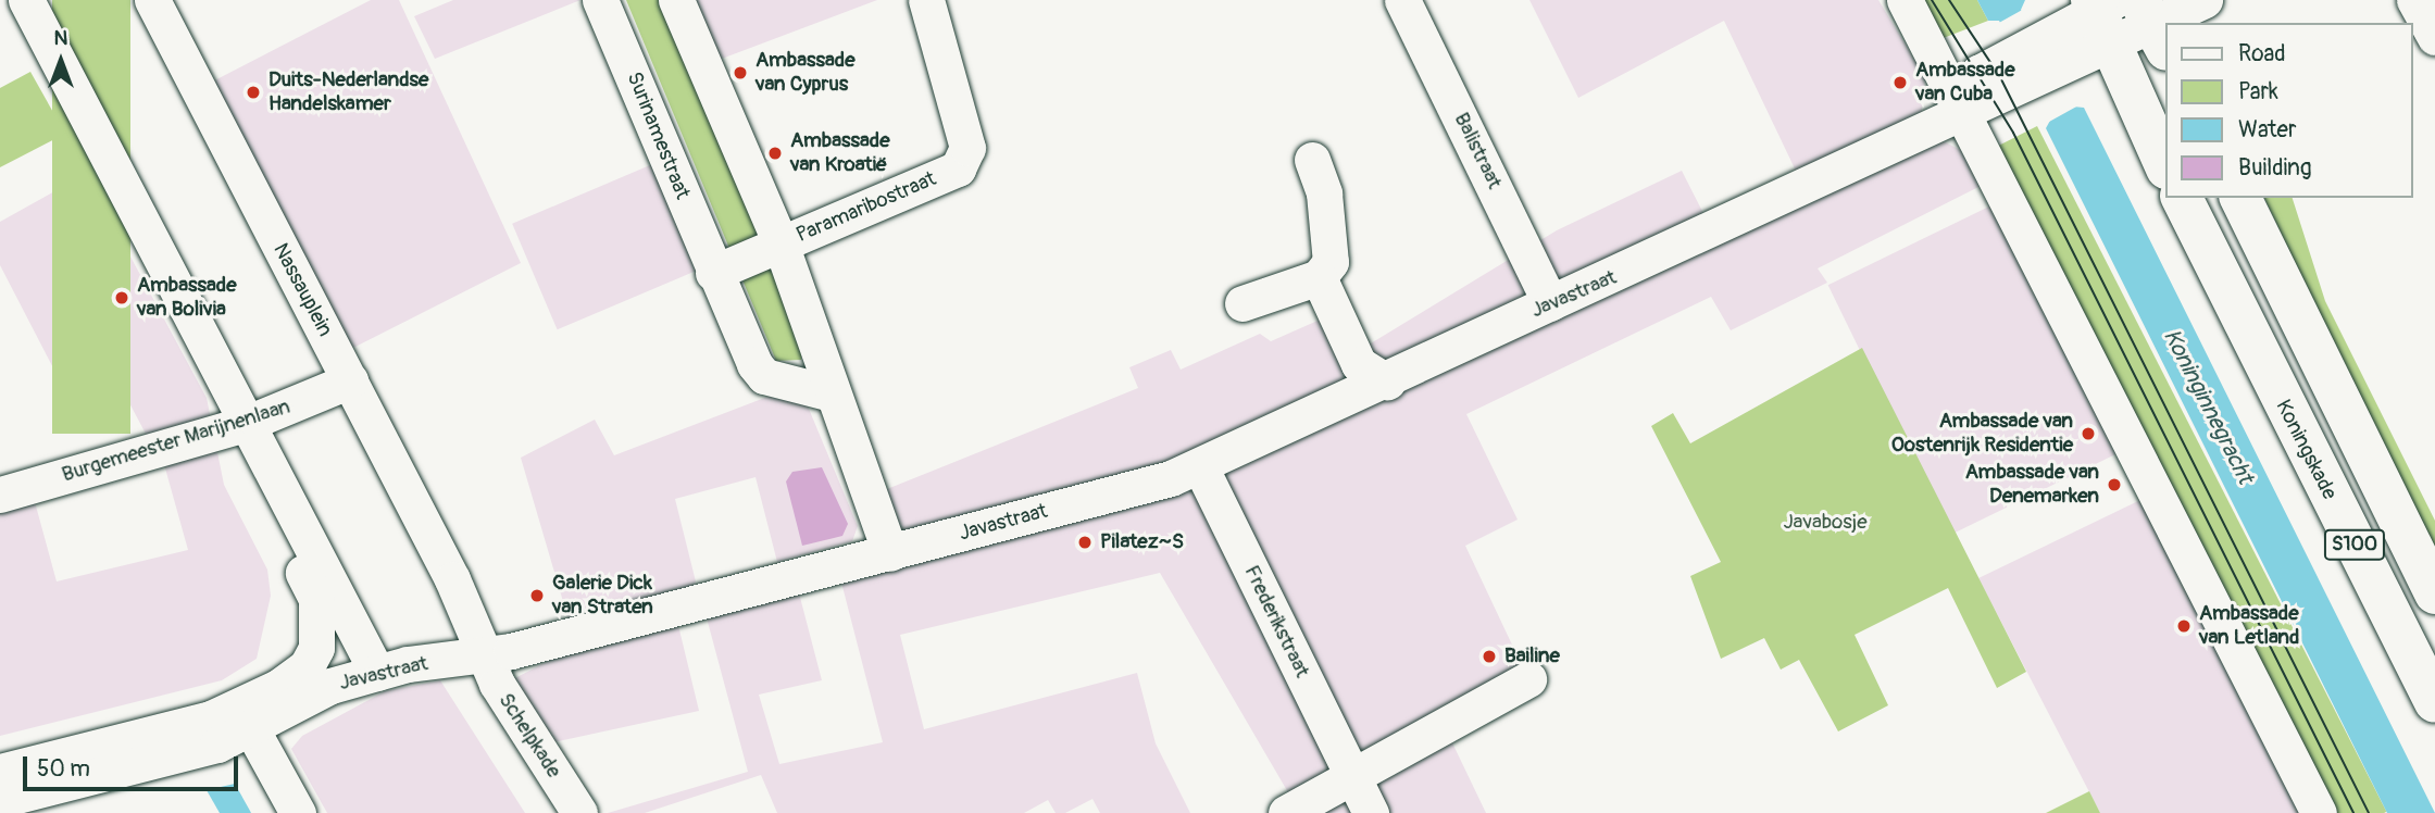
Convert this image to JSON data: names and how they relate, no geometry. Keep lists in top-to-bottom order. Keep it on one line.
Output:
{"streets":{"main road":["Koningskade","S100"],"street":["Surinamestraat","Balistraat","Paramaribostraat","Nassauplein","Javastraat","Burgemeester Marijnenlaan","Frederikstraat","Schelpkade"]},"crossings":[["Balistraat","Javastraat"],["Nassauplein","Javastraat"],["Nassauplein","Burgemeester Marijnenlaan"],["Nassauplein","Schelpkade"],["Javastraat","Frederikstraat"],["Javastraat","Schelpkade"]],"water":["Koninginnegracht"],"parks":["Javabosje"],"places":["Ambassade van Cyprus","Ambassade van Cuba","Duits-Nederlandse Handelskamer","Ambassade van Kroatië","Ambassade van Bolivia","Ambassade van Oostenrijk Residentie","Ambassade van Denemarken","Pilatez~S","Galerie Dick van Straten","Ambassade van Letland","Bailine"],"legend":["Road","Park","Water","Building"],"scale_bar":"50 m","north":"top"}
